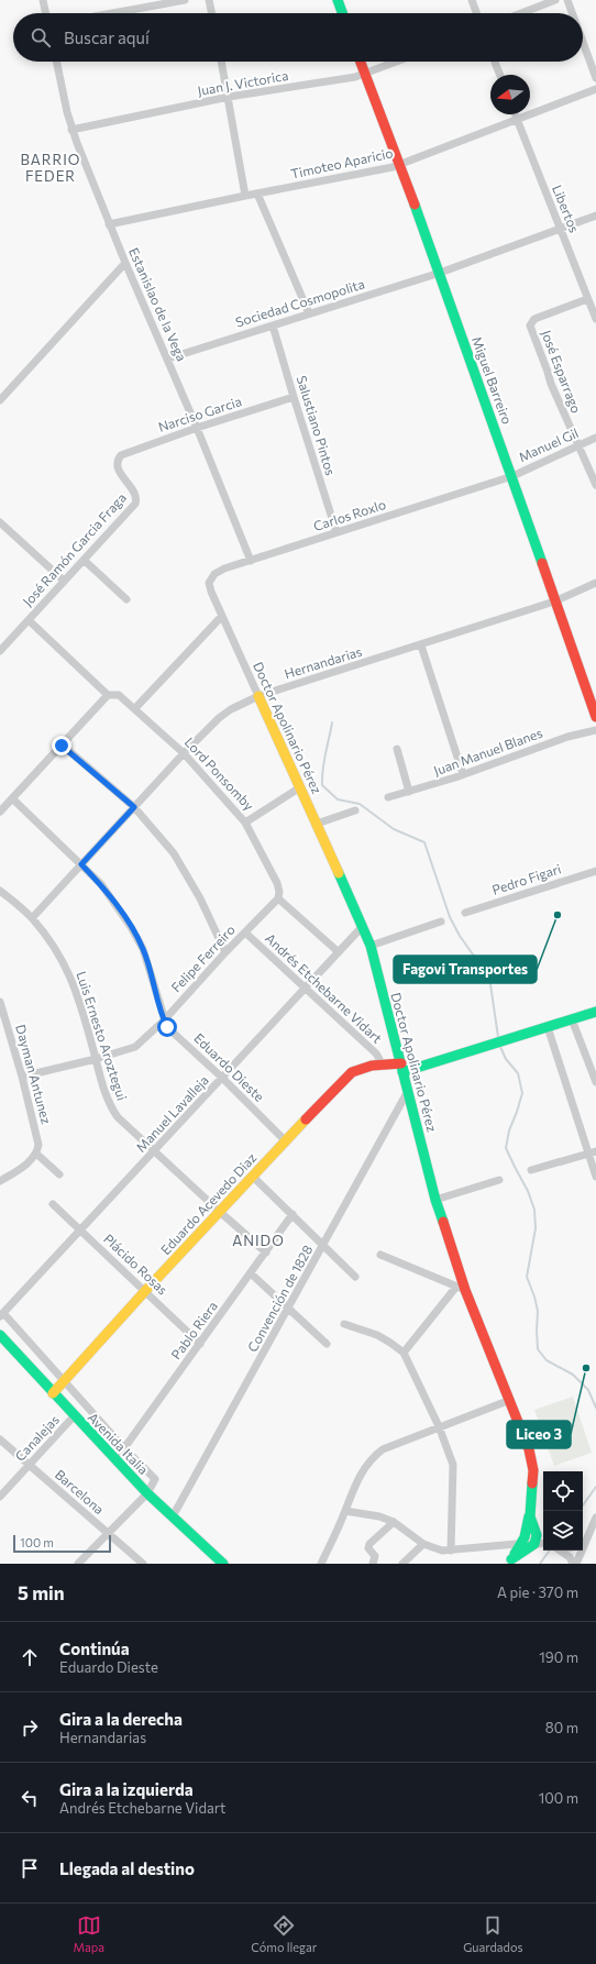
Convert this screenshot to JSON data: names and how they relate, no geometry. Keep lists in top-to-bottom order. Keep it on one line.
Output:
{"streets":{"street":["Juan J. Victorica","Timoteo Aparicio","Libertos","Sociedad Cosmopolita","Estanislao de la Vega","José Esparrago","Miguel Barreiro","Narciso Garcia","Salustiano Pintos","Manuel Gil","Carlos Roxlo","José Ramón Garcia Fraga","Hernandarias","Doctor Apolinario Pérez","Juan Manuel Blanes","Lord Ponsomby","Pedro Figari","Felipe Ferreiro","Andrés Etchebarne Vidart","Luis Ernesto Aroztegui","Eduardo Dieste","Dayman Antunez","Manuel Lavalleja","Eduardo Acevedo Diaz","Plácido Rosas","Convención de 1828","Pablo Riera","Canalejas","Avenida Italia","Barcelona"]},"crossings":[["Juan J. Victorica","Estanislao de la Vega"],["Juan J. Victorica","Miguel Barreiro"],["Timoteo Aparicio","Libertos"],["Timoteo Aparicio","Estanislao de la Vega"],["Timoteo Aparicio","Miguel Barreiro"],["Libertos","Sociedad Cosmopolita"],["Libertos","José Esparrago"],["Sociedad Cosmopolita","Estanislao de la Vega"],["Sociedad Cosmopolita","Miguel Barreiro"],["Sociedad Cosmopolita","Salustiano Pintos"],["Estanislao de la Vega","Narciso Garcia"],["Estanislao de la Vega","Carlos Roxlo"],["José Esparrago","Manuel Gil"],["Miguel Barreiro","Manuel Gil"],["Miguel Barreiro","Carlos Roxlo"],["Miguel Barreiro","Hernandarias"],["Narciso Garcia","Salustiano Pintos"],["Narciso Garcia","José Ramón Garcia Fraga"],["Salustiano Pintos","Carlos Roxlo"],["Manuel Gil","Carlos Roxlo"],["Carlos Roxlo","Doctor Apolinario Pérez"],["Hernandarias","Doctor Apolinario Pérez"],["Hernandarias","Lord Ponsomby"],["Hernandarias","Luis Ernesto Aroztegui"],["Hernandarias","Eduardo Dieste"],["Doctor Apolinario Pérez","Manuel Lavalleja"],["Doctor Apolinario Pérez","Eduardo Acevedo Diaz"],["Doctor Apolinario Pérez","Convención de 1828"],["Lord Ponsomby","Felipe Ferreiro"],["Felipe Ferreiro","Andrés Etchebarne Vidart"],["Felipe Ferreiro","Luis Ernesto Aroztegui"],["Felipe Ferreiro","Eduardo Dieste"],["Felipe Ferreiro","Dayman Antunez"],["Andrés Etchebarne Vidart","Manuel Lavalleja"],["Andrés Etchebarne Vidart","Eduardo Acevedo Diaz"],["Luis Ernesto Aroztegui","Manuel Lavalleja"],["Luis Ernesto Aroztegui","Eduardo Acevedo Diaz"],["Luis Ernesto Aroztegui","Pablo Riera"],["Eduardo Dieste","Manuel Lavalleja"],["Eduardo Dieste","Eduardo Acevedo Diaz"],["Manuel Lavalleja","Plácido Rosas"],["Eduardo Acevedo Diaz","Plácido Rosas"],["Eduardo Acevedo Diaz","Avenida Italia"],["Plácido Rosas","Pablo Riera"],["Convención de 1828","Avenida Italia"],["Pablo Riera","Avenida Italia"],["Canalejas","Avenida Italia"],["Canalejas","Barcelona"]],"districts":["BARRIO FEDER","ANIDO"],"places":["Fagovi Transportes","Liceo 3"],"scale_bar":"100 m","north":"left","page":{"search":"Buscar aquí","scale":"100 m","heading":["5 min","A pie · 370 m"],"list":[["Continúa","Eduardo Dieste","190 m"],["Gira a la derecha","Hernandarias","80 m"],["Gira a la izquierda","Andrés Etchebarne Vidart","100 m"],"Llegada al destino"],"nav":["Mapa","Cómo llegar","Guardados"]}}
